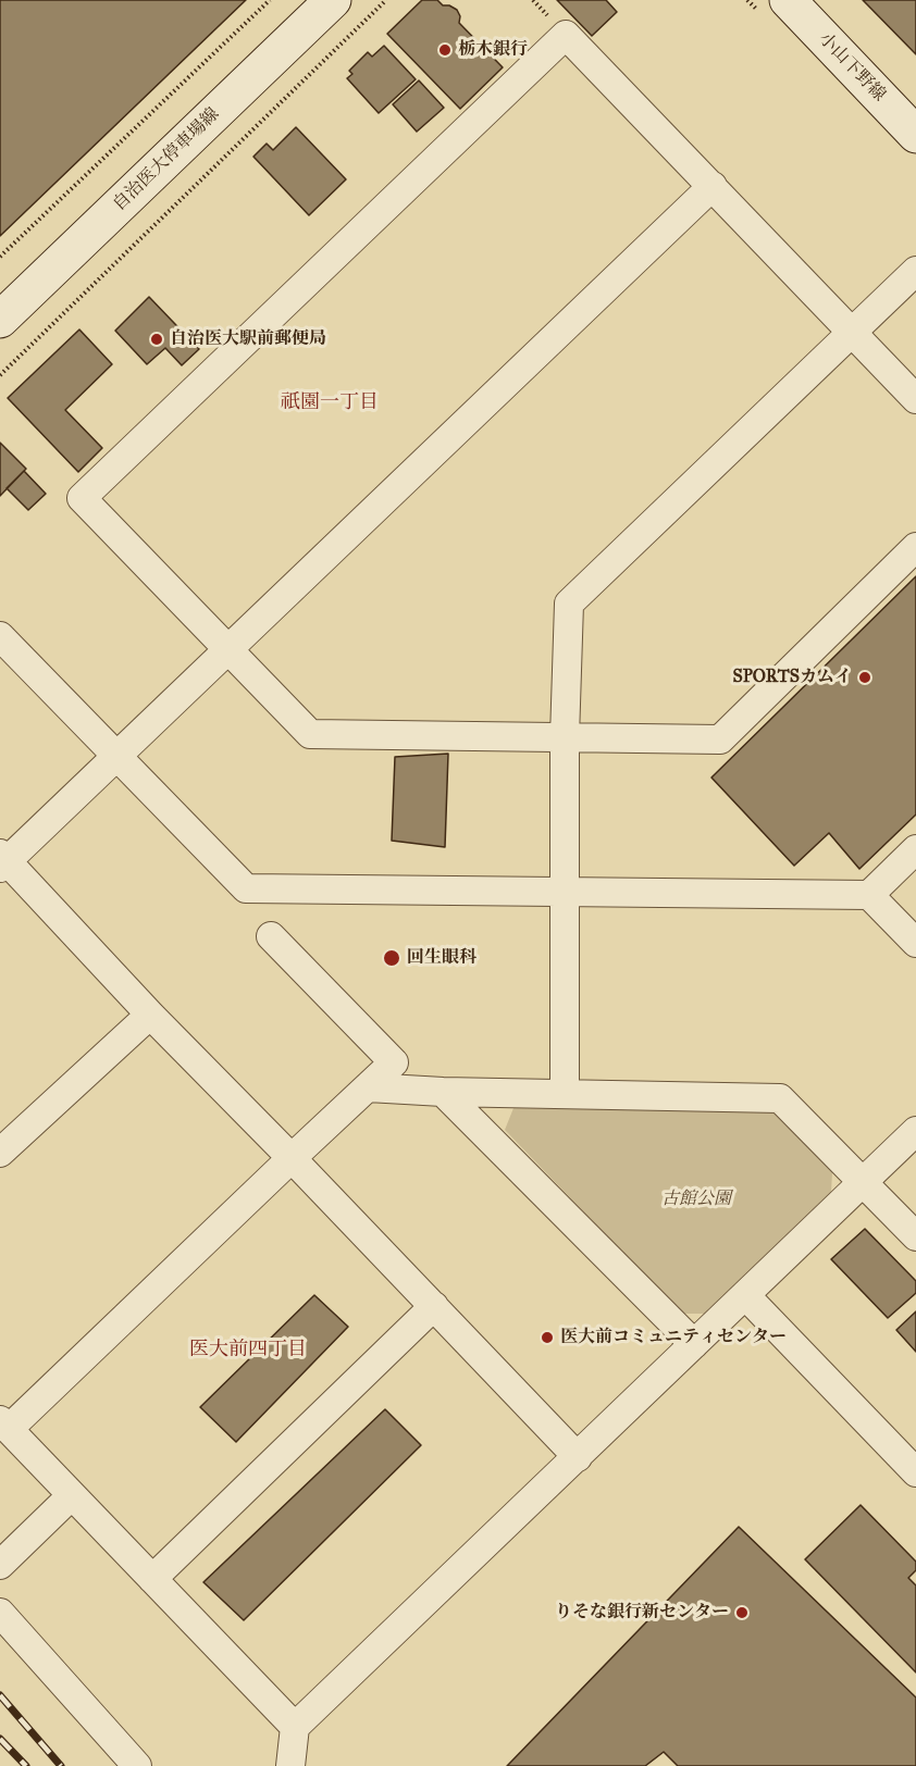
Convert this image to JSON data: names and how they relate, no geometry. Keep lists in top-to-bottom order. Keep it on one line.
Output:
{"streets":{"main road":["小山下野線","自治医大停車場線"]},"districts":["祇園一丁目","医大前四丁目"],"parks":["古館公園"],"places":["栃木銀行","自治医大駅前郵便局","SPORTSカムイ","回生眼科","医大前コミュニティセンター","りそな銀行新センター"]}
